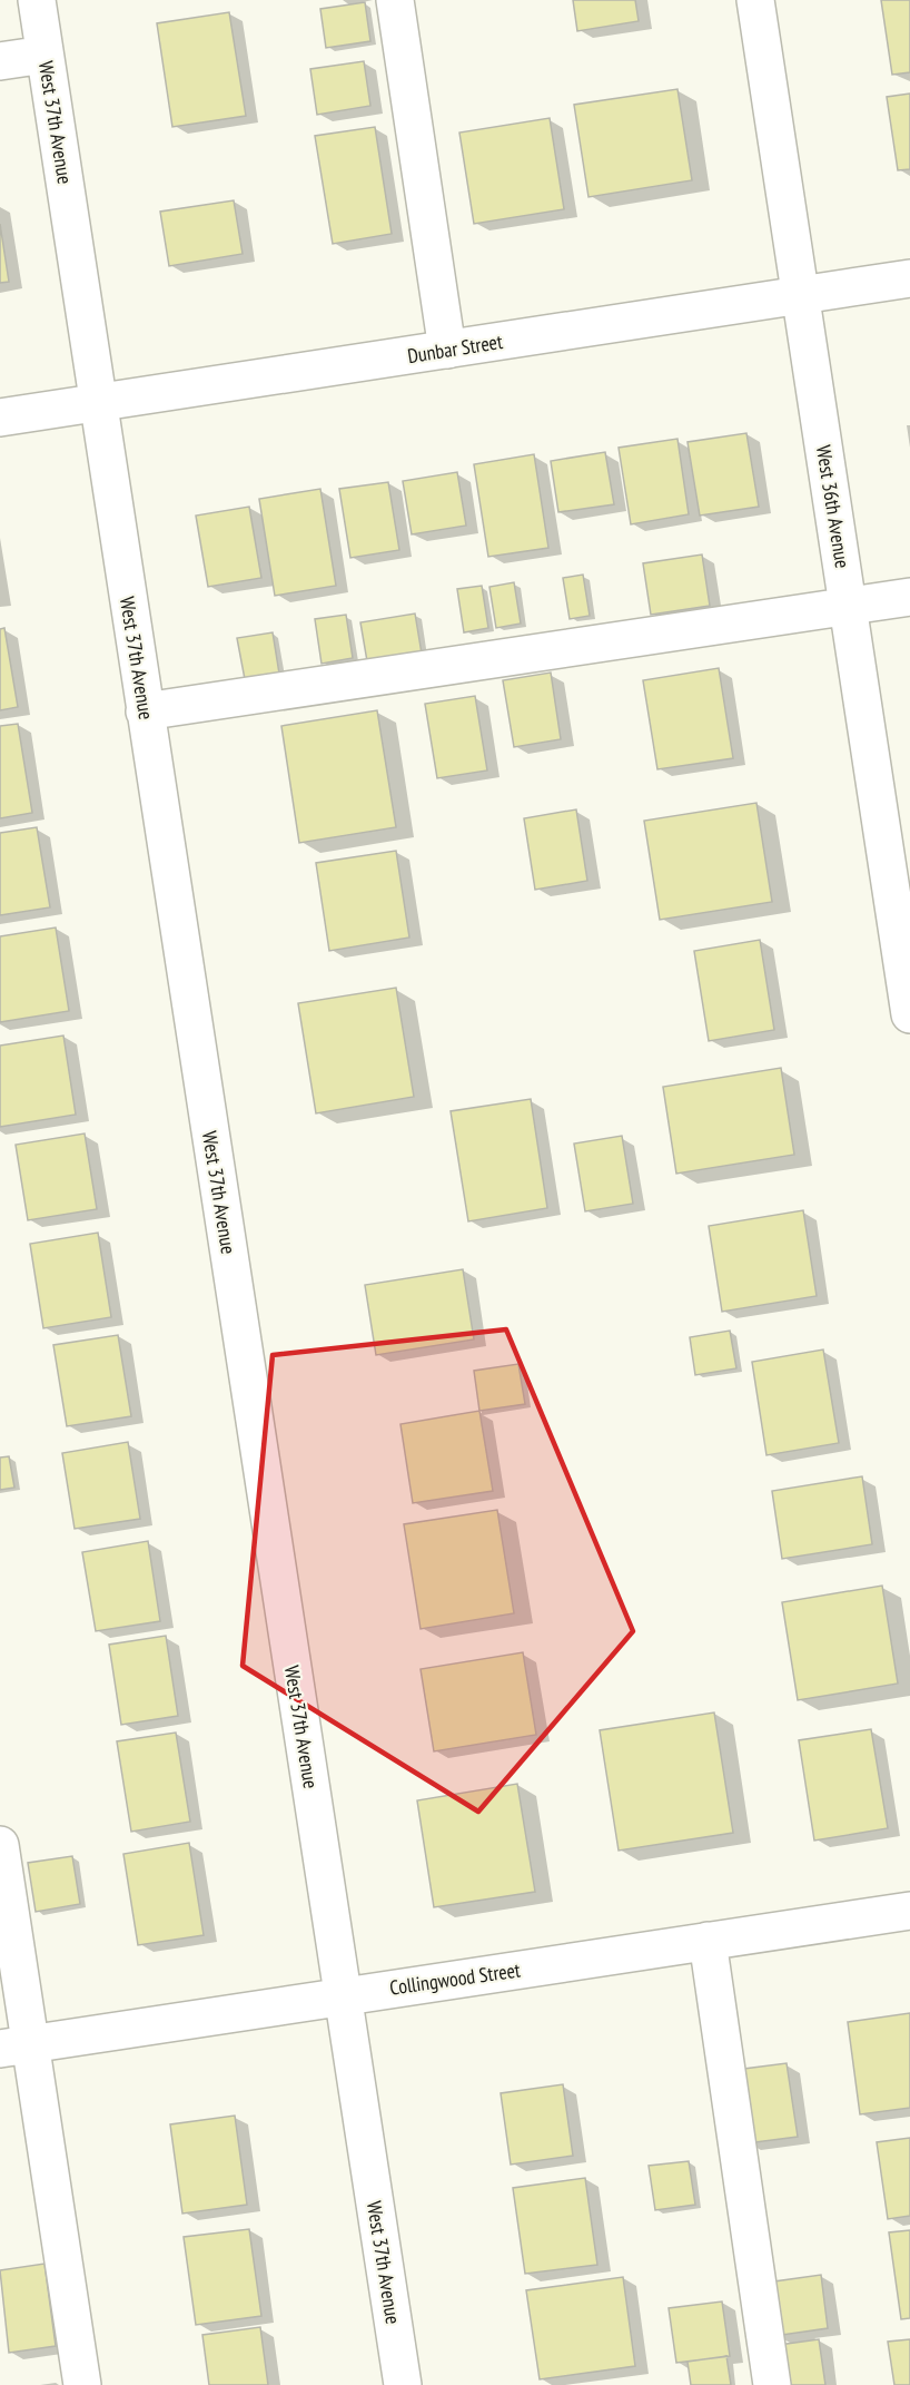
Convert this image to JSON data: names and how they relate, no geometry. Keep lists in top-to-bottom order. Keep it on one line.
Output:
{"streets":{"street":["West 37th Avenue","Dunbar Street","West 36th Avenue","Collingwood Street"]},"crossings":[["West 37th Avenue","Dunbar Street"],["West 37th Avenue","Collingwood Street"],["Dunbar Street","West 36th Avenue"]]}
